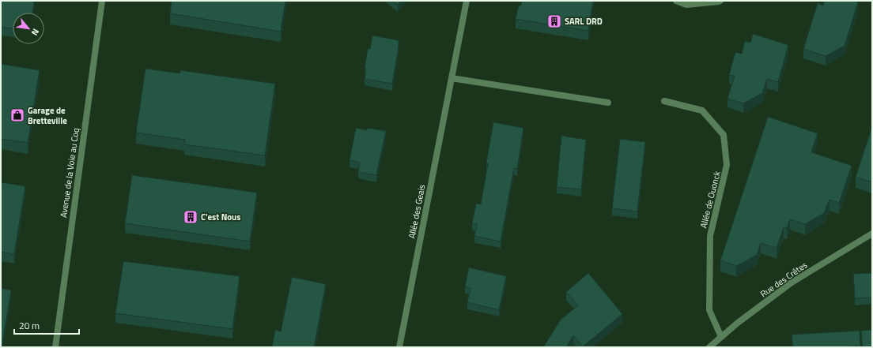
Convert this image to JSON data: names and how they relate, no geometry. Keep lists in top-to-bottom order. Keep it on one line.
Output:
{"streets":{"street":["Avenue de la Voie au Coq","Allée de Ouonck","Allée des Geais","Rue des Crêtes"]},"crossings":[["Allée de Ouonck","Rue des Crêtes"]],"places":{"building":["SARL DRD","C'est Nous"],"shop":["Garage de Bretteville"]},"scale_bar":"20 m","north":"bottom right"}
